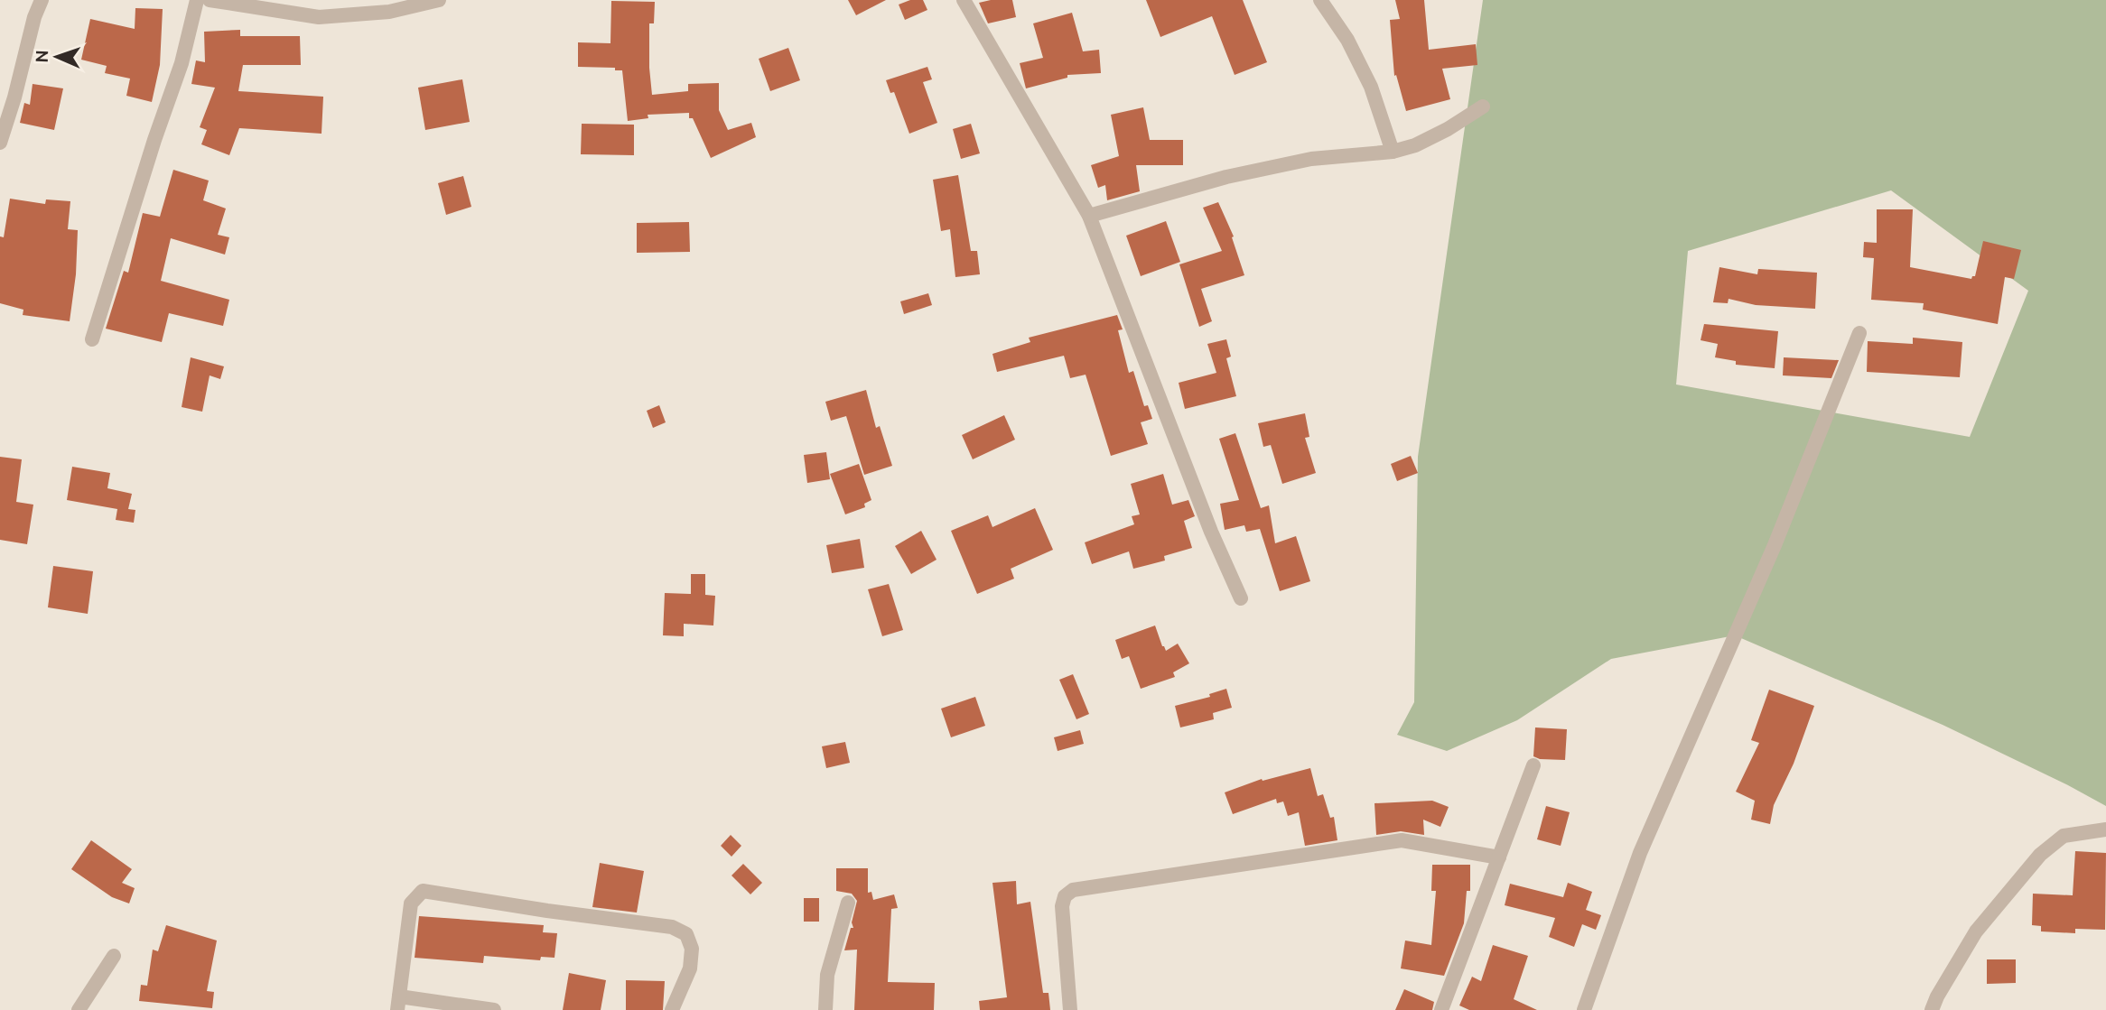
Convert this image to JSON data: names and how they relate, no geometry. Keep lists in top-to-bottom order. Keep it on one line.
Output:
{"north":"left"}
